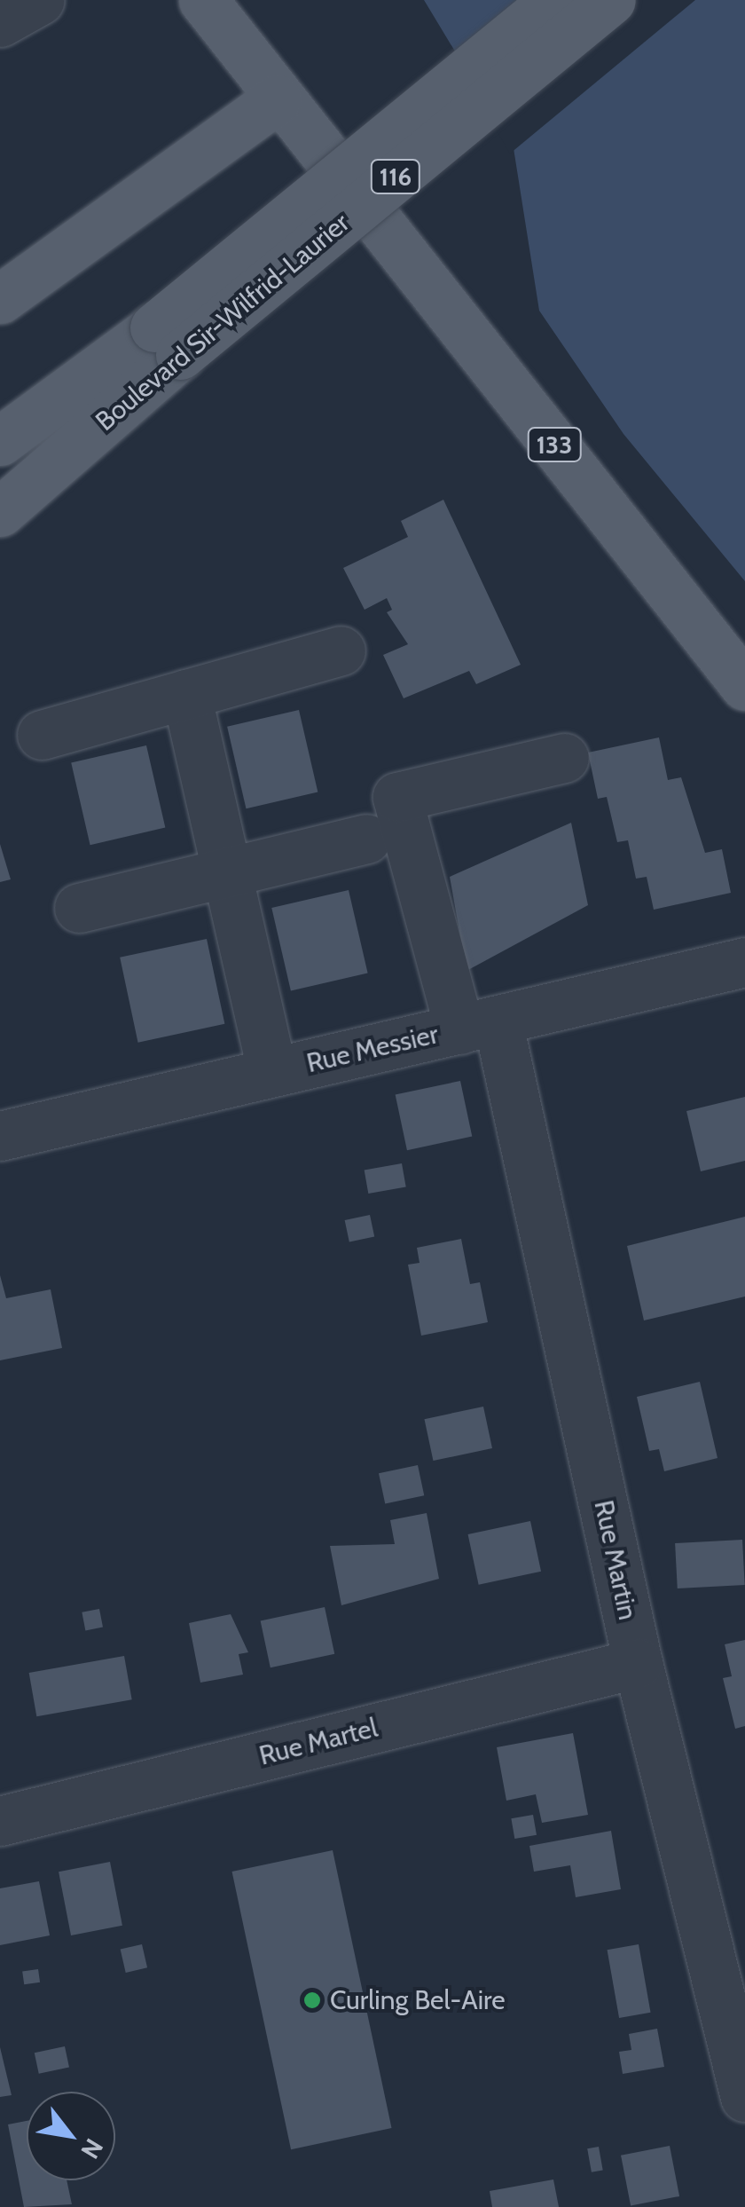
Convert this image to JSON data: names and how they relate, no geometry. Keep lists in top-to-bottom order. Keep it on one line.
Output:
{"streets":{"main road":["116","Boulevard Sir-Wilfrid-Laurier","133"],"street":["Rue Messier","Rue Martin","Rue Martel"]},"crossings":[["Rue Messier","Rue Martin"],["Rue Martin","Rue Martel"]],"places":["Curling Bel-Aire"],"north":"bottom right"}
